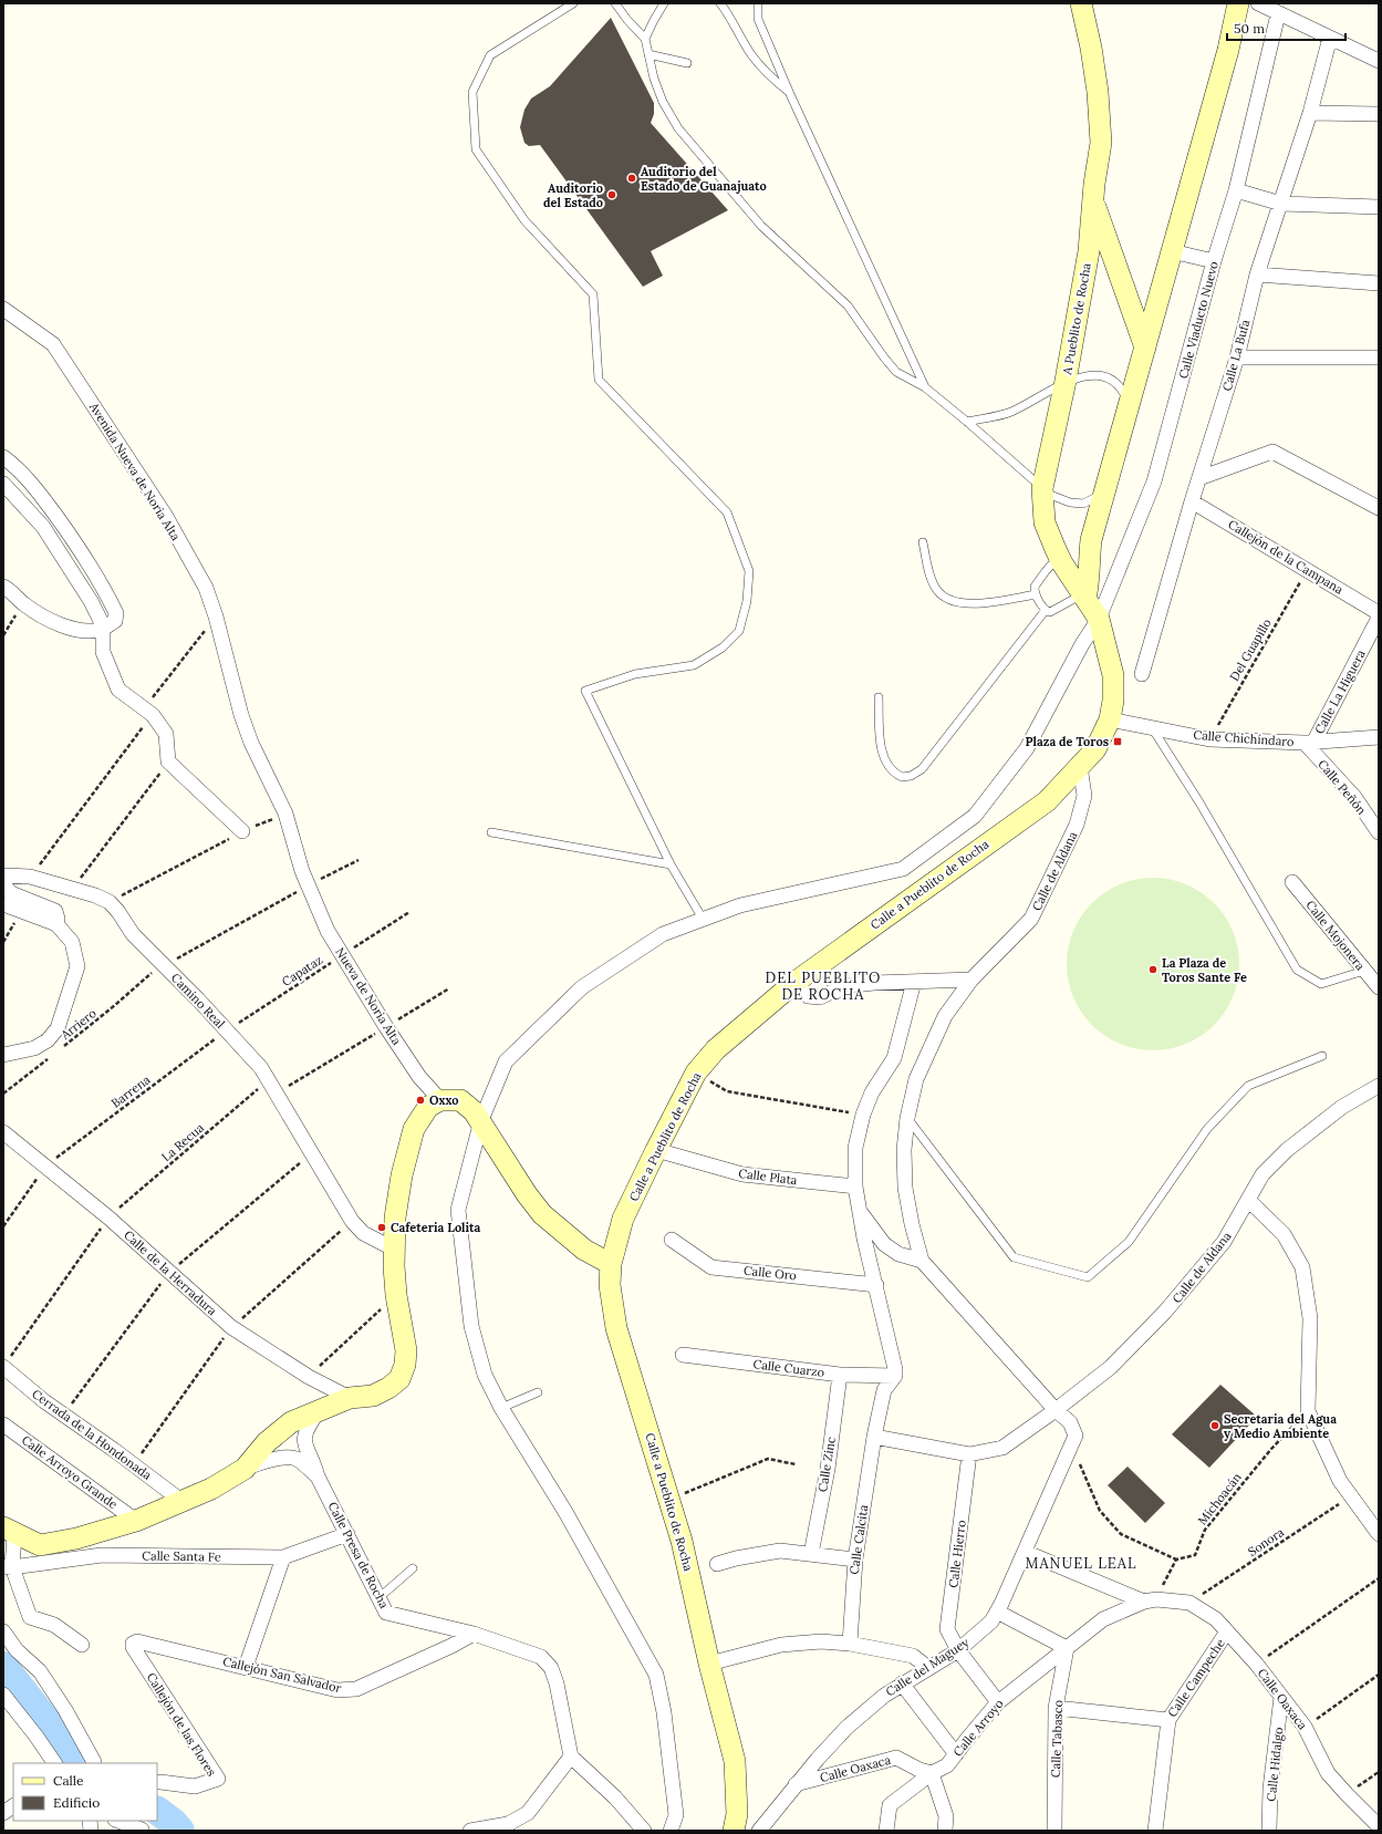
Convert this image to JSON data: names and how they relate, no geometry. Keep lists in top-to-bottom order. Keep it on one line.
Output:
{"streets":{"street":["A Pueblito de Rocha","Calle Viaducto Nuevo","Calle La Bufa","Avenida Nueva de Noria Alta","Callejón de la Campana","Calle La Higuera","Calle Chichíndaro","Calle Peñón","Calle de Aldana","Calle a Pueblito de Rocha","Calle Mojonera","Nueva de Noria Alta","Camino Real","Calle Plata","Calle de la Herradura","Calle Oro","Calle Cuarzo","Cerrada de la Hondonada","Calle Zinc","Calle Arroyo Grande","Calle Calcita","Calle Hierro","Calle Presa de Rocha","Calle Santa Fe","Calle del Maguey","Callejón San Salvador","Calle Campeche","Calle Oaxaca","Callejón de las Flores","Calle Arroyo","Calle Tabasco","Calle Hidalgo"],"path":["Del Guapillo","Capataz","Arriero","Barrena","La Recua","Michoacán","Sonora"]},"crossings":[["A Pueblito de Rocha","Calle Viaducto Nuevo"],["A Pueblito de Rocha","Calle a Pueblito de Rocha"],["Calle Viaducto Nuevo","Calle a Pueblito de Rocha"],["Calle La Bufa","Callejón de la Campana"],["Avenida Nueva de Noria Alta","Nueva de Noria Alta"],["Avenida Nueva de Noria Alta","Arriero"],["Callejón de la Campana","Del Guapillo"],["Del Guapillo","Calle Chichíndaro"],["Calle La Higuera","Calle Chichíndaro"],["Calle La Higuera","Calle Peñón"],["Calle Chichíndaro","Calle Peñón"],["Calle Chichíndaro","Calle a Pueblito de Rocha"],["Calle de Aldana","Calle a Pueblito de Rocha"],["Calle de Aldana","Calle Plata"],["Calle de Aldana","Calle Oro"],["Calle de Aldana","Calle Cuarzo"],["Calle de Aldana","Calle Calcita"],["Calle de Aldana","Calle Hierro"],["Calle de Aldana","Calle del Maguey"],["Calle a Pueblito de Rocha","Calle Plata"],["Capataz","Nueva de Noria Alta"],["Capataz","Camino Real"],["Capataz","Barrena"],["Nueva de Noria Alta","Arriero"],["Camino Real","Arriero"],["Camino Real","Barrena"],["Camino Real","La Recua"],["Barrena","Calle de la Herradura"],["La Recua","Calle de la Herradura"],["La Recua","Cerrada de la Hondonada"],["Calle Cuarzo","Calle Zinc"],["Sonora","Calle Oaxaca"],["Calle Hierro","Calle del Maguey"],["Calle Hierro","Calle Arroyo"],["Calle Presa de Rocha","Calle Santa Fe"],["Calle Presa de Rocha","Callejón San Salvador"],["Calle del Maguey","Calle Oaxaca"],["Callejón San Salvador","Callejón de las Flores"],["Calle Campeche","Calle Oaxaca"],["Calle Oaxaca","Calle Arroyo"],["Calle Oaxaca","Calle Hidalgo"],["Calle Arroyo","Calle Tabasco"]],"districts":["DEL PUEBLITO DE ROCHA","MANUEL LEAL"],"places":{"other":["Auditorio del Estado de Guanajuato","Auditorio del Estado","La Plaza de Toros Sante Fe","Oxxo","Cafeteria Lolita","Secretaria del Agua y Medio Ambiente"],"transit":["Plaza de Toros"]},"legend":["Calle","Edificio"],"scale_bar":"50 m"}
